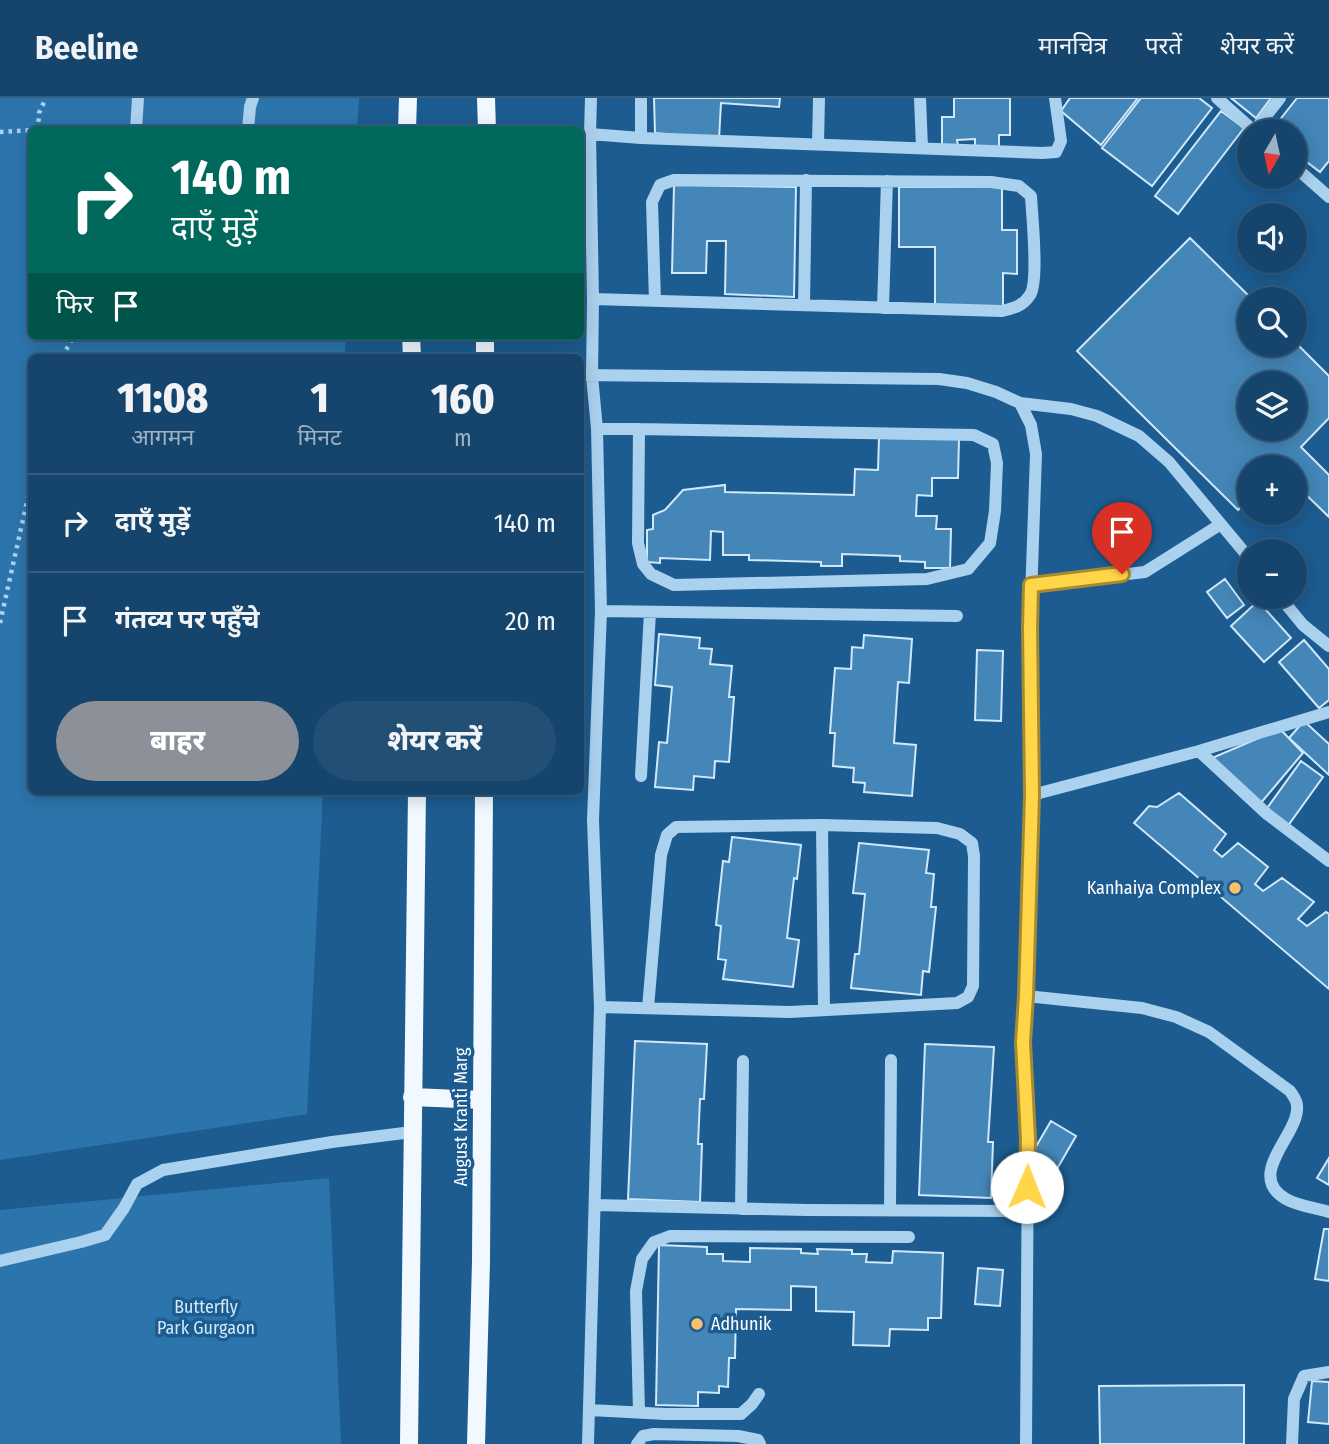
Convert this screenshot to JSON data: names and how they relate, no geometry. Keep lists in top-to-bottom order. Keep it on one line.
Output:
{"streets":{"main road":["August Kranti Marg"]},"parks":["Butterfly Park Gurgaon"],"places":["Kanhaiya Complex","Adhunik"],"north":"bottom","page":{"header":"Beeline","nav":["मानचित्र","परतें","शेयर करें"],"map_buttons":["+","−"],"turn":["140 m","दाएँ मुड़ें"],"then":"फिर","eta":["11:08","आगमन","1","मिनट","160","m"],"list":[{"name":"दाएँ मुड़ें","value":"140 m"},{"name":"गंतव्य पर पहुँचे","value":"20 m"}],"buttons":["बाहर","शेयर करें"]}}
